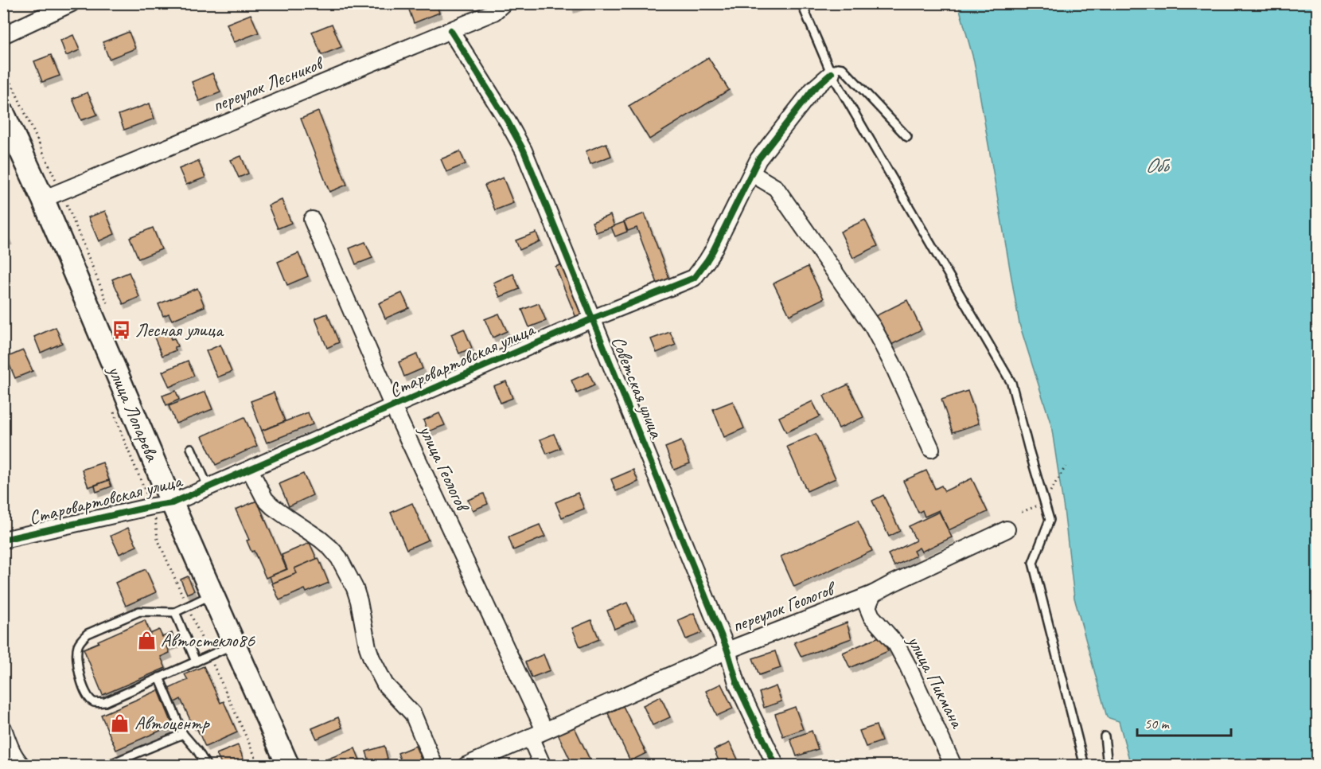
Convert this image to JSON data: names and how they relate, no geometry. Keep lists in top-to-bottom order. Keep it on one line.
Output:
{"streets":{"main road":["улица Лопарева"],"street":["переулок Лесников","Старовартовская улица","Советская улица","улица Геологов","переулок Геологов","улица Пикмана"]},"crossings":[["переулок Лесников","Советская улица"],["переулок Лесников","улица Лопарева"],["Старовартовская улица","Советская улица"],["Старовартовская улица","улица Лопарева"],["Старовартовская улица","улица Геологов"],["Советская улица","переулок Геологов"],["улица Геологов","переулок Геологов"],["переулок Геологов","улица Пикмана"]],"water":["Обь"],"places":{"bus stop":["Лесная улица"],"shop":["Автостекло86","Автоцентр"]},"scale_bar":"50 m"}
